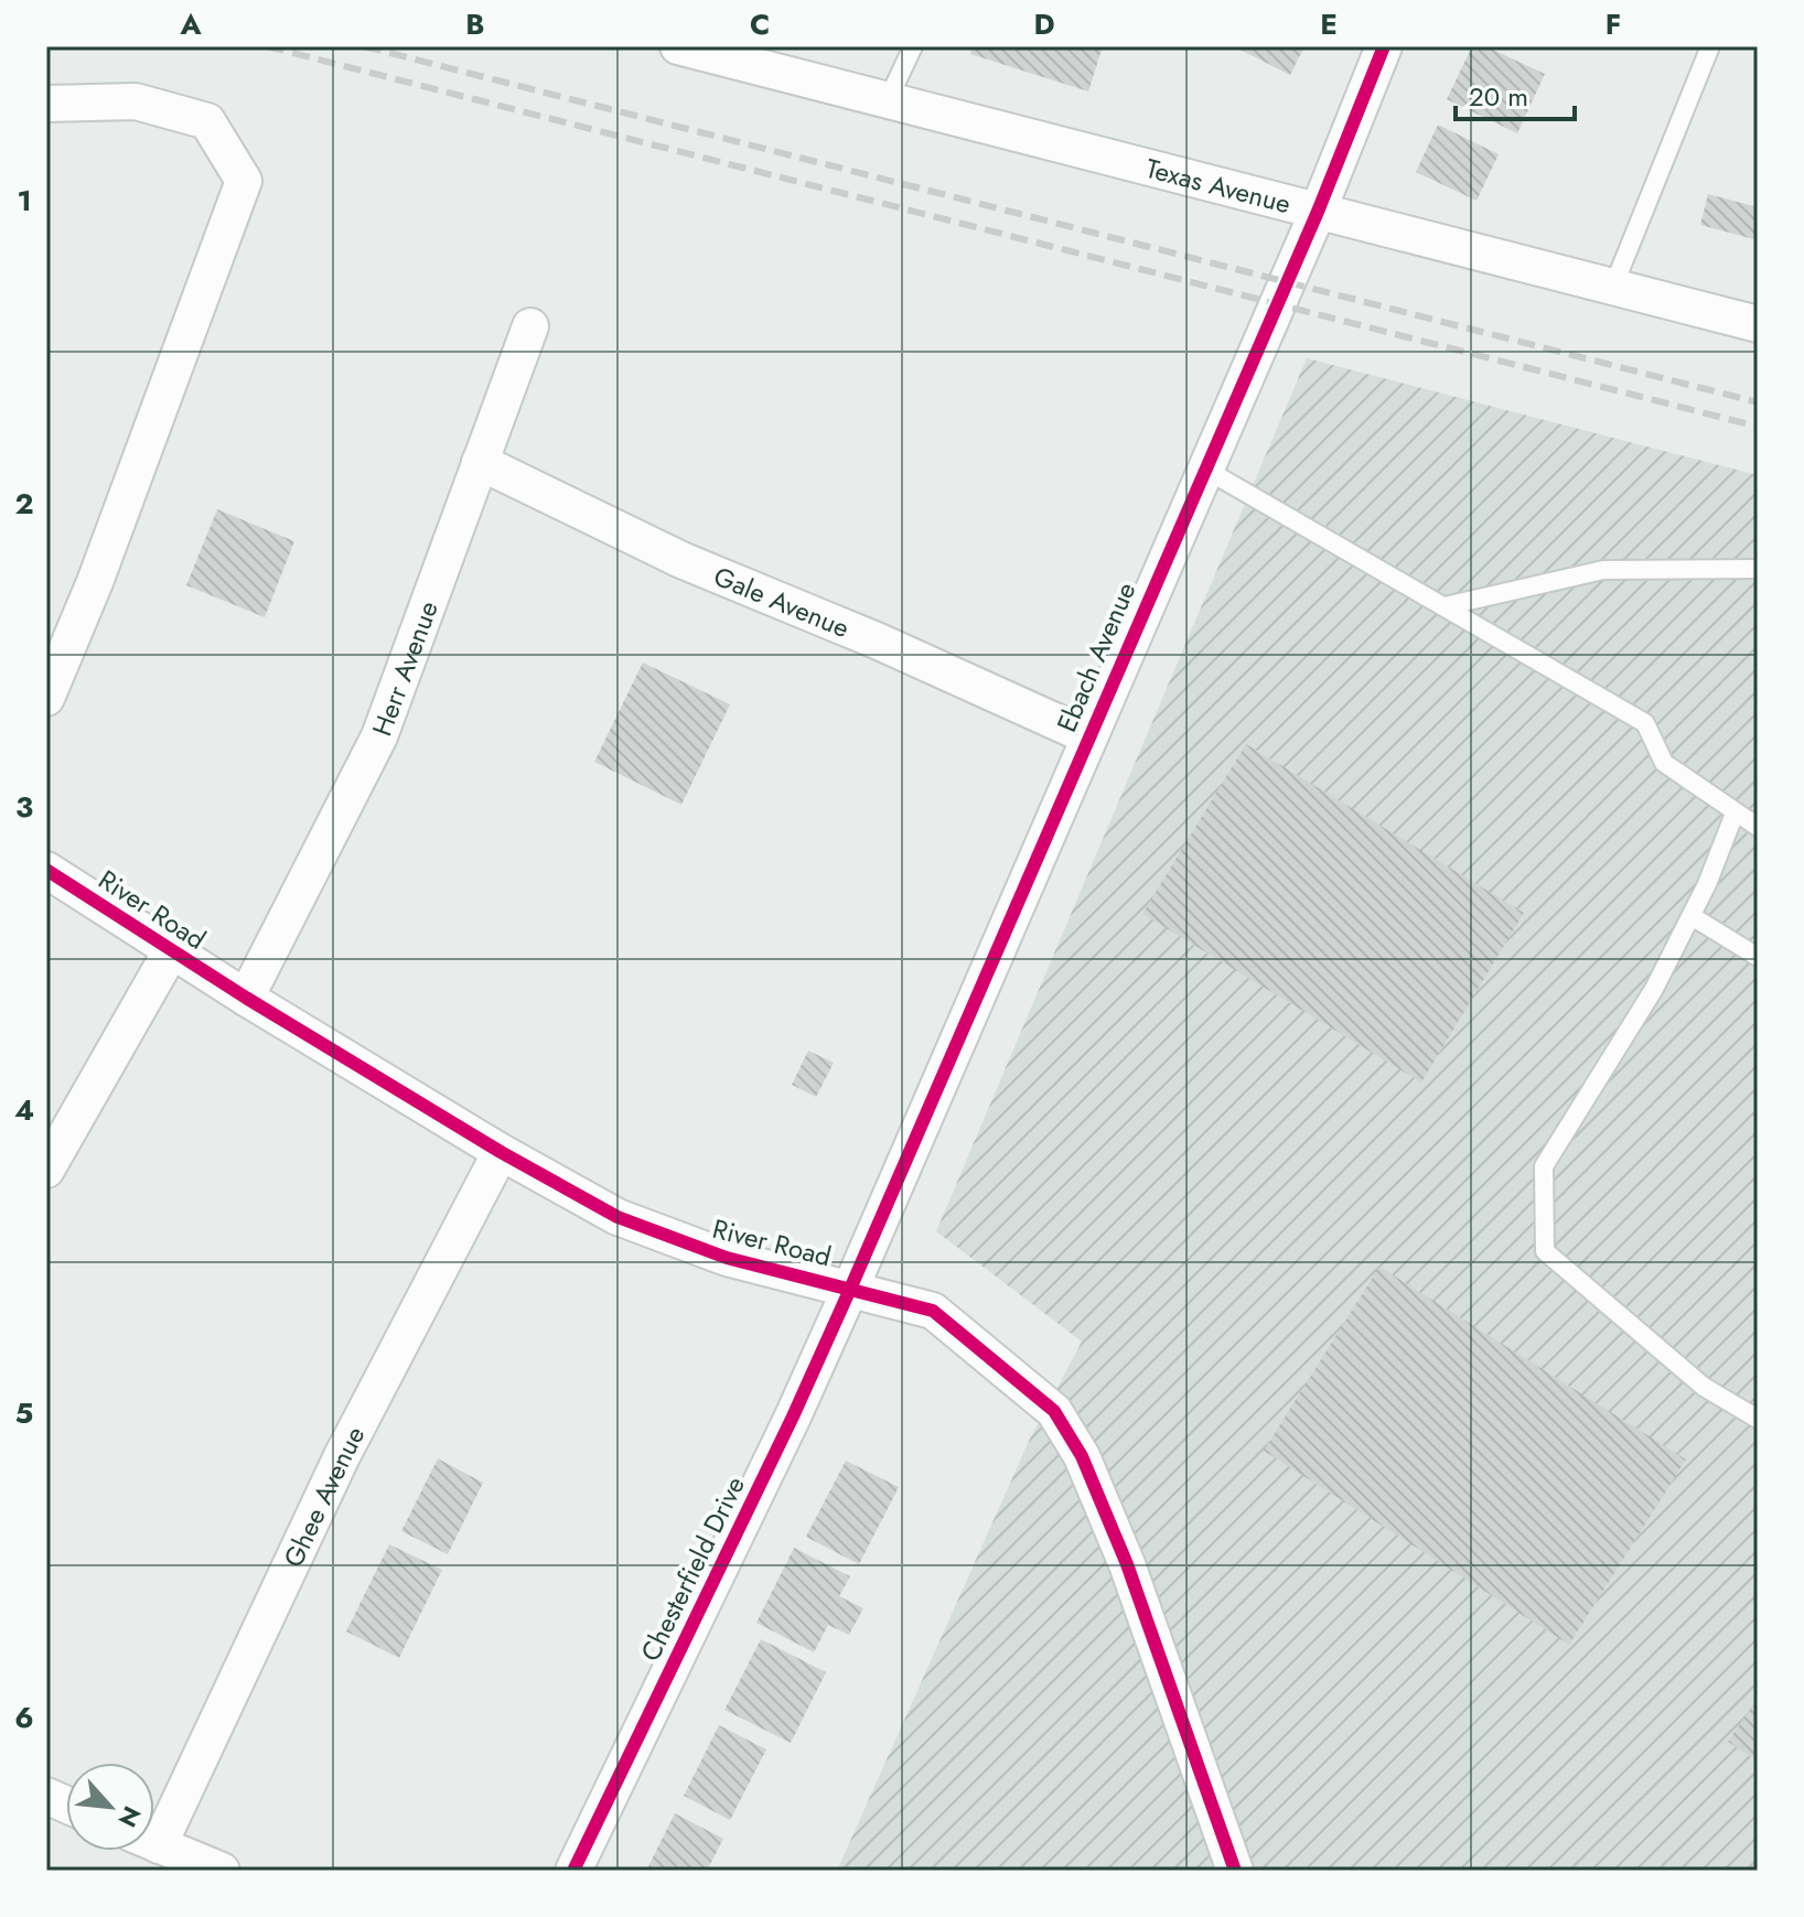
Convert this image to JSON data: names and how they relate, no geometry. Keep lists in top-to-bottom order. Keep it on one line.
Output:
{"streets":{"street":["Texas Avenue","Gale Avenue","Ebach Avenue","Herr Avenue","River Road","Ghee Avenue","Chesterfield Drive"]},"crossings":[["Texas Avenue","Ebach Avenue"],["Gale Avenue","Ebach Avenue"],["Gale Avenue","Herr Avenue"],["Ebach Avenue","River Road"],["Ebach Avenue","Chesterfield Drive"],["Herr Avenue","River Road"],["River Road","Ghee Avenue"],["River Road","Chesterfield Drive"]],"scale_bar":"20 m","north":"bottom right","grid":{"columns":["A","B","C","D","E","F"],"rows":["1","2","3","4","5","6"]}}
